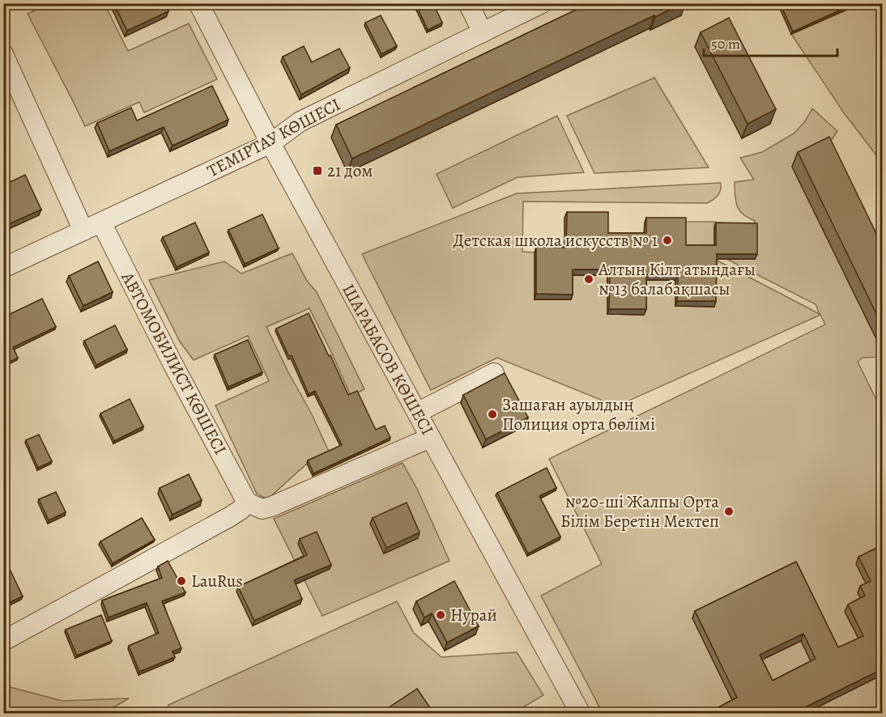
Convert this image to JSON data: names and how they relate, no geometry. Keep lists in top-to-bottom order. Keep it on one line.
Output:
{"streets":{"street":["ТЕМІРТАУ КӨШЕСІ","ШАРАБАСОВ КӨШЕСІ","АВТОМОБИЛИСТ КӨШЕСІ"]},"crossings":[["ТЕМІРТАУ КӨШЕСІ","ШАРАБАСОВ КӨШЕСІ"],["ТЕМІРТАУ КӨШЕСІ","АВТОМОБИЛИСТ КӨШЕСІ"]],"places":{"transit":["21 дом"],"other":["Детская школа искусств № 1","Алтын Кілт атындағы №13 балабақшасы","Зашаған ауылдың Полиция орта бөлімі","№20-ші Жалпы Орта Білім Беретін Мектеп","LauRus","Нурай"]},"scale_bar":"50 m"}
